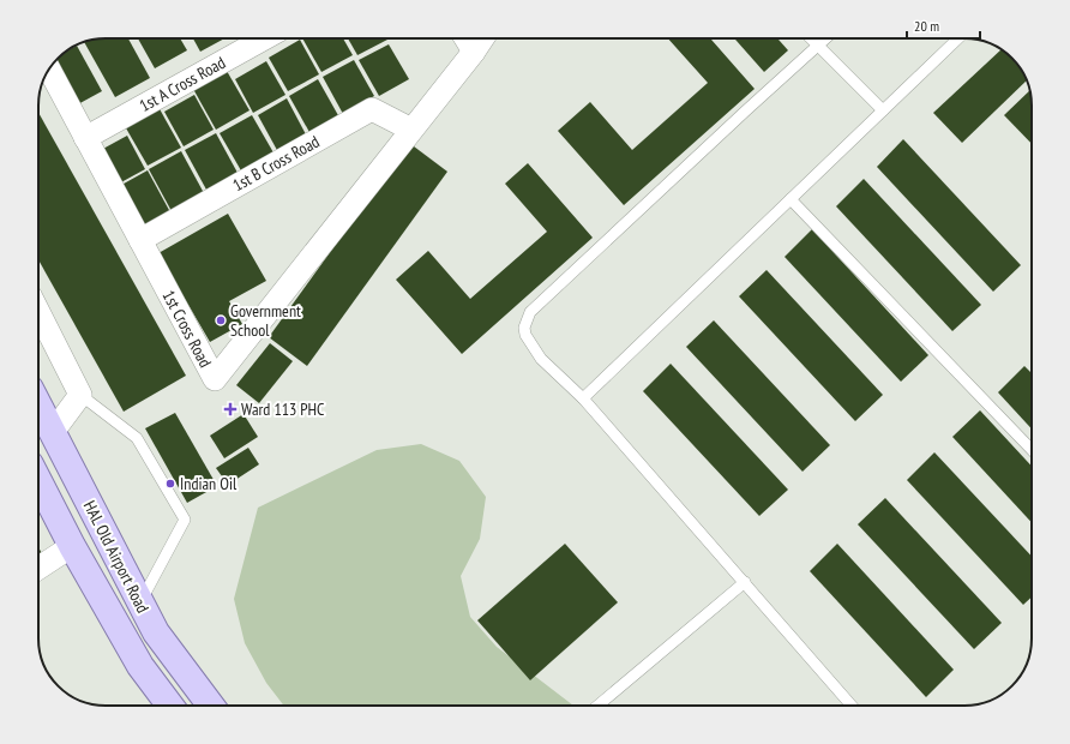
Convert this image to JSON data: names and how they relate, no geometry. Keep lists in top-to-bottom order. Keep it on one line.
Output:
{"streets":{"main road":["HAL Old Airport Road"],"street":["1st A Cross Road","1st B Cross Road","1st Cross Road"]},"crossings":[["1st A Cross Road","1st Cross Road"],["1st B Cross Road","1st Cross Road"]],"places":{"other":["Government School","Indian Oil"],"health":["Ward 113 PHC"]},"scale_bar":"20 m"}
